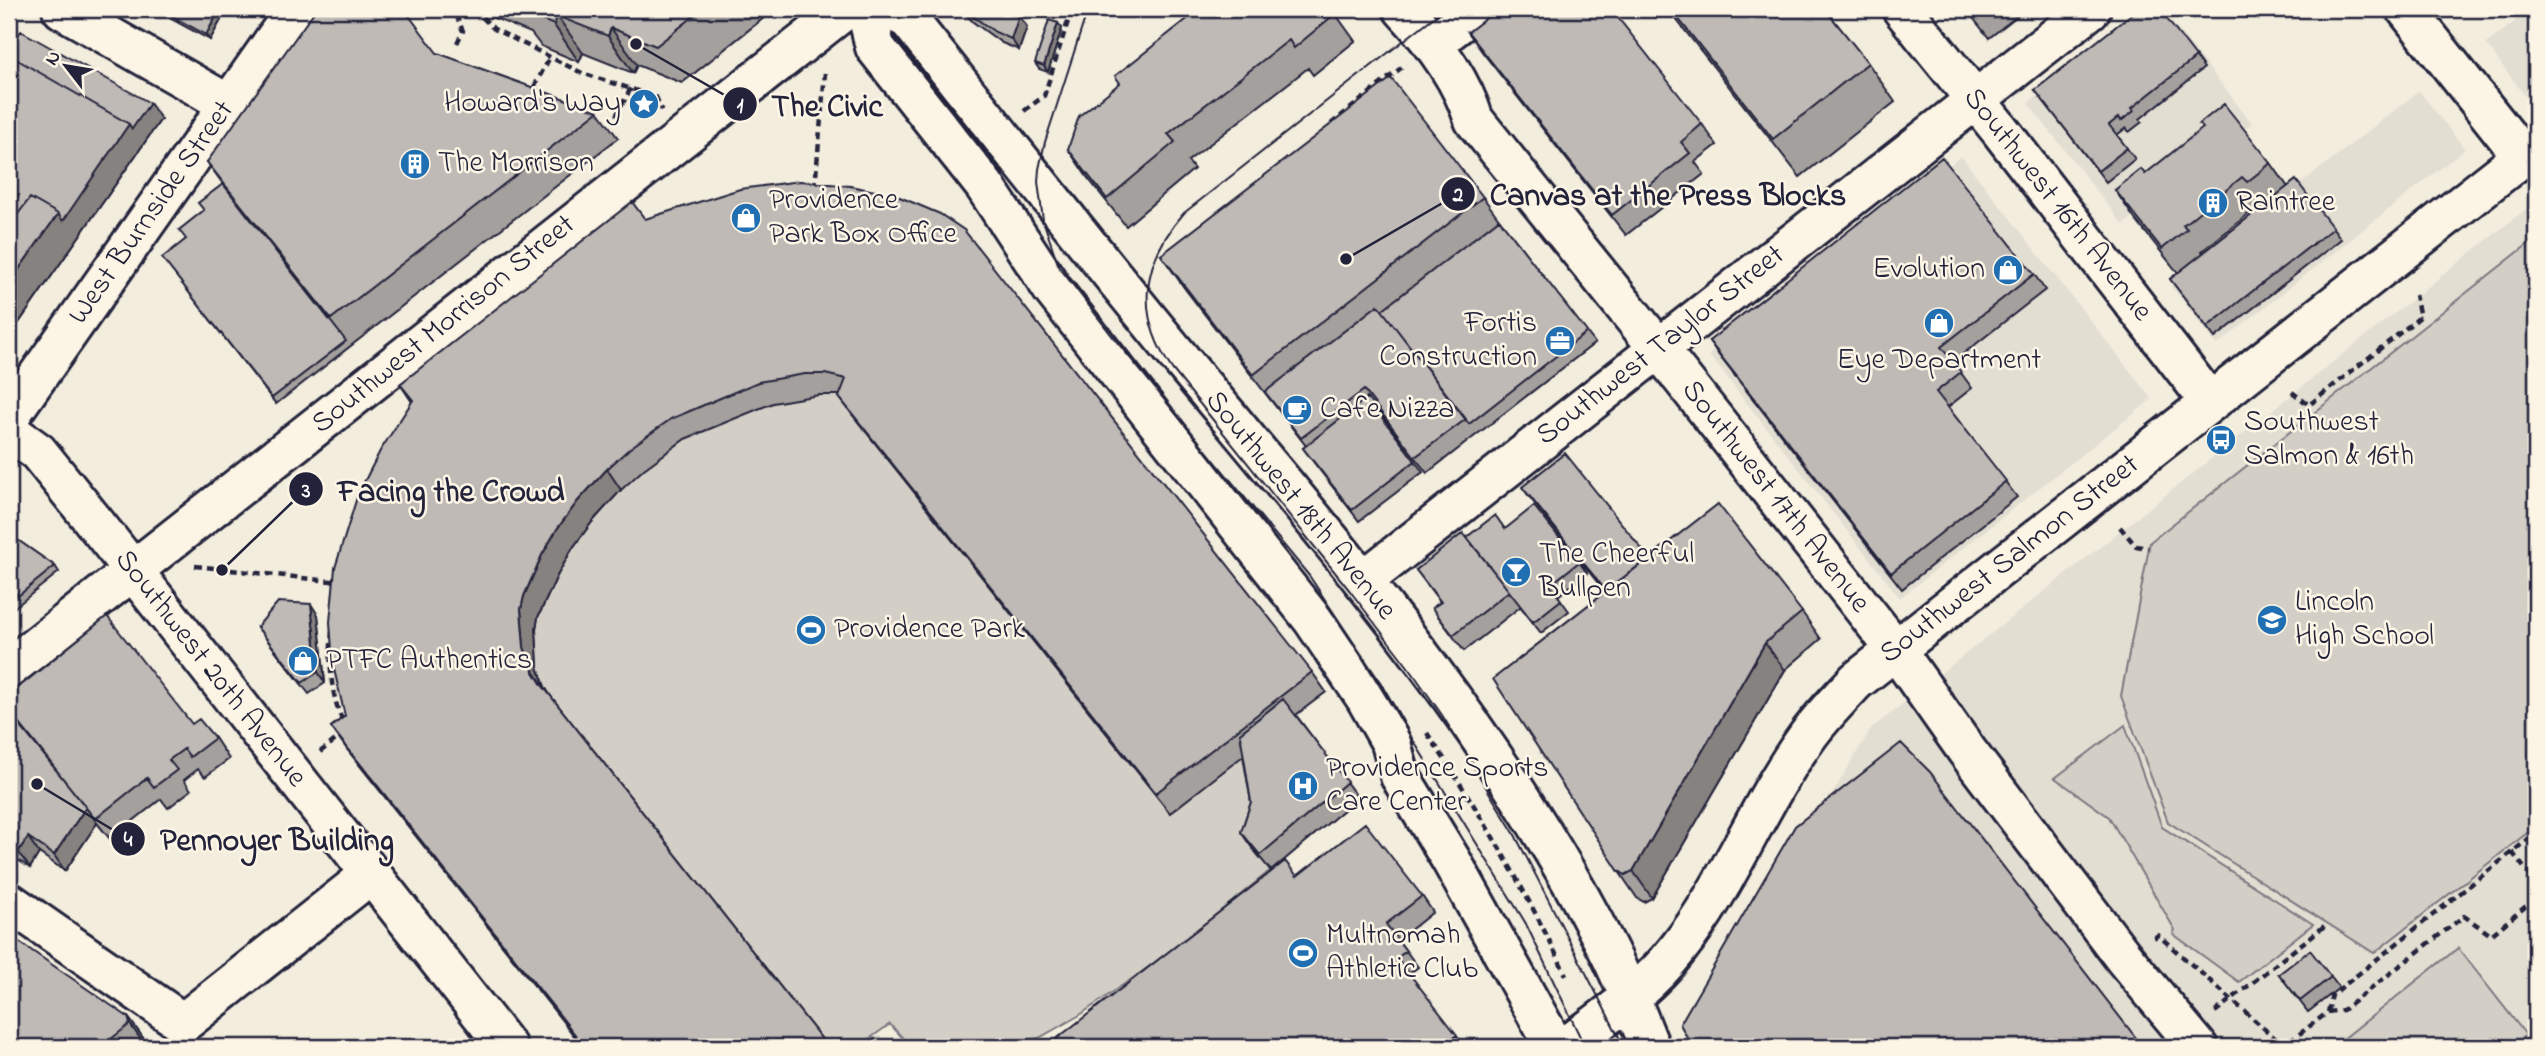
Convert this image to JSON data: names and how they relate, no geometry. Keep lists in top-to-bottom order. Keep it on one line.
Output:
{"streets":{"street":["Southwest 16th Avenue","West Burnside Street","Southwest Morrison Street","Southwest Taylor Street","Southwest 17th Avenue","Southwest 18th Avenue","Southwest Salmon Street","Southwest 20th Avenue"]},"crossings":[["Southwest 16th Avenue","Southwest Taylor Street"],["Southwest 16th Avenue","Southwest Salmon Street"],["Southwest Morrison Street","Southwest 20th Avenue"],["Southwest Taylor Street","Southwest 17th Avenue"],["Southwest Taylor Street","Southwest 18th Avenue"],["Southwest 17th Avenue","Southwest Salmon Street"],["Southwest 18th Avenue","Southwest Salmon Street"]],"places":{"other":["The Civic","Canvas at the Press Blocks","Facing the Crowd","Pennoyer Building"],"place":["Howard's Way"],"building":["The Morrison","Raintree"],"shop":["Providence Park Box Office","Evolution","Eye Department","PTFC Authentics"],"office":["Fortis Construction"],"cafe":["Cafe Nizza"],"bus stop":["Southwest Salmon & 16th"],"bar":["The Cheerful Bullpen"],"school or university":["Lincoln High School"],"sports":["Providence Park","Multnomah Athletic Club"],"hospital":["Providence Sports Care Center"]},"north":"top left"}
